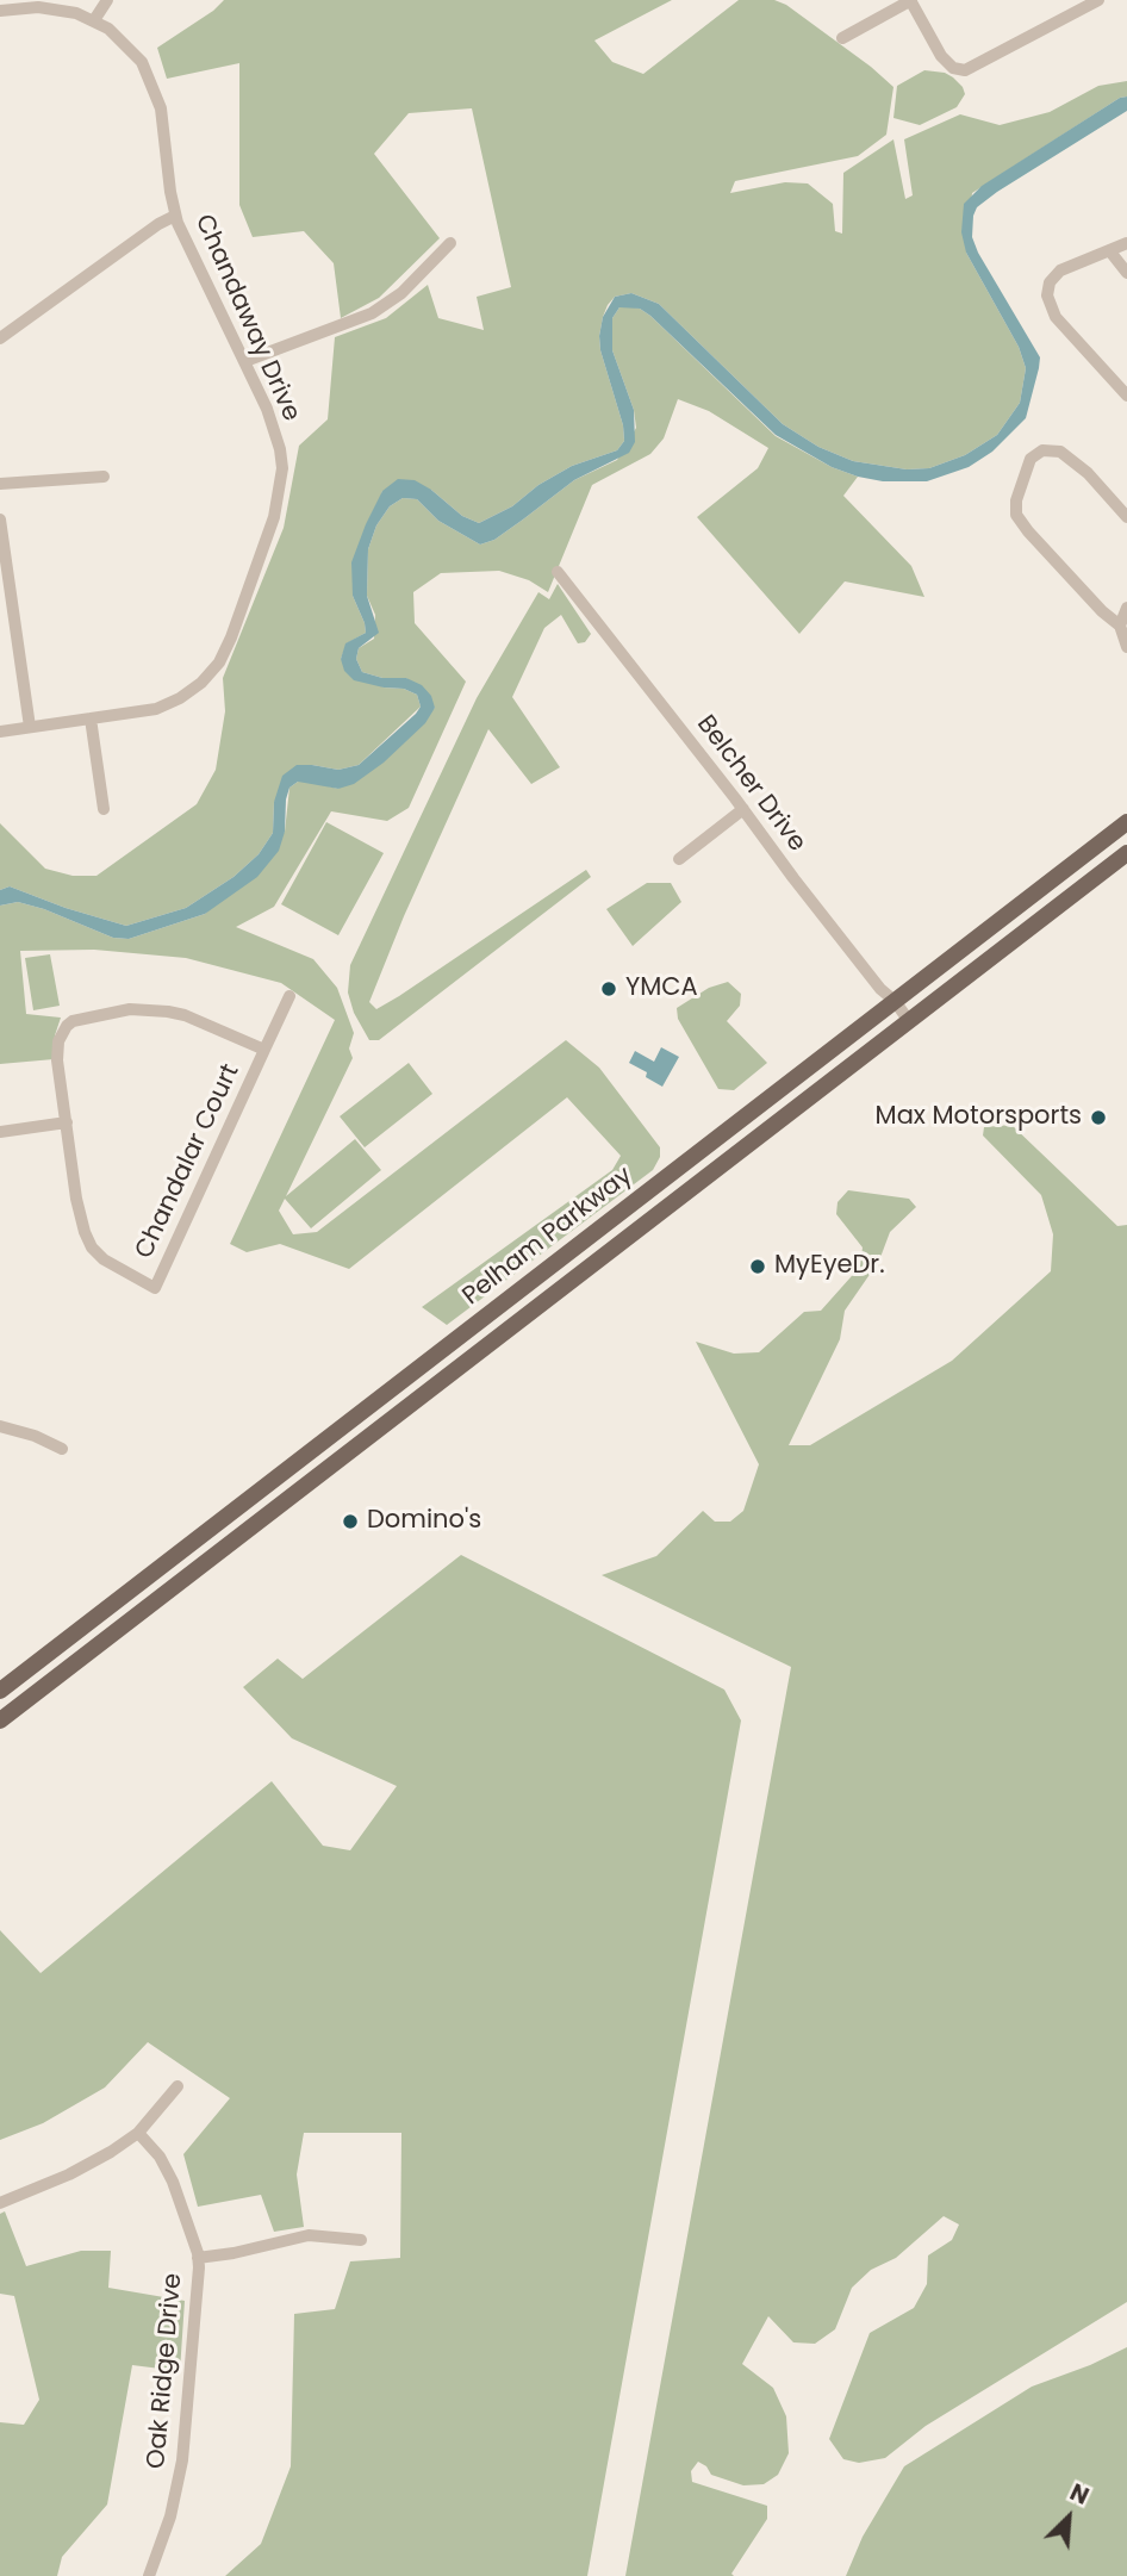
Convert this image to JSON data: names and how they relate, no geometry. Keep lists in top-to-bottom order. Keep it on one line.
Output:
{"streets":{"main road":["Pelham Parkway"],"street":["Chandaway Drive","Belcher Drive","Chandalar Court","Oak Ridge Drive"]},"crossings":[["Belcher Drive","Pelham Parkway"]],"places":["YMCA","Max Motorsports","MyEyeDr.","Domino's"],"north":"top right"}
